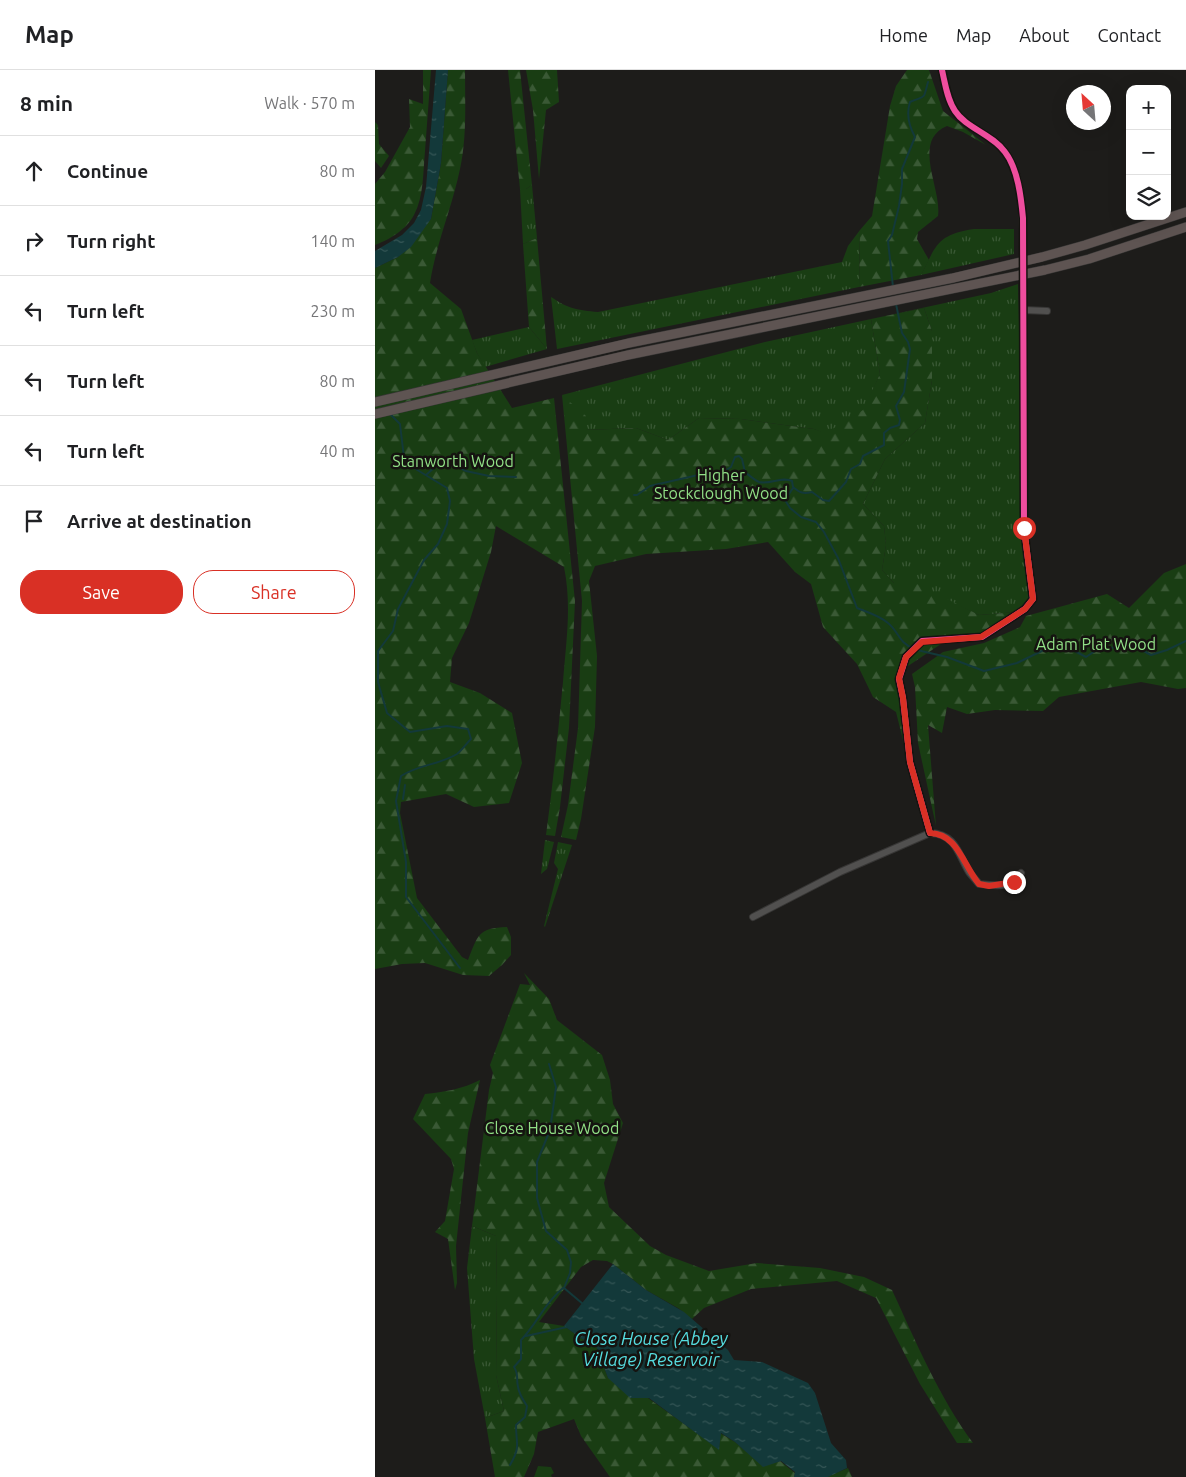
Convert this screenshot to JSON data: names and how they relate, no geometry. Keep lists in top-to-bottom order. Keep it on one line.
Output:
{"water":["Close House (Abbey Village) Reservoir"],"parks":["Stanworth Wood","Higher Stockclough Wood","Adam Plat Wood","Close House Wood"],"north":"top left","page":{"header":"Map","nav":["Home","Map","About","Contact"],"heading":["8 min","Walk · 570 m"],"map_buttons":["+","−"],"list":[["Continue","80 m"],["Turn right","140 m"],["Turn left","230 m"],["Turn left","80 m"],["Turn left","40 m"],"Arrive at destination"],"buttons":["Save","Share"]}}
